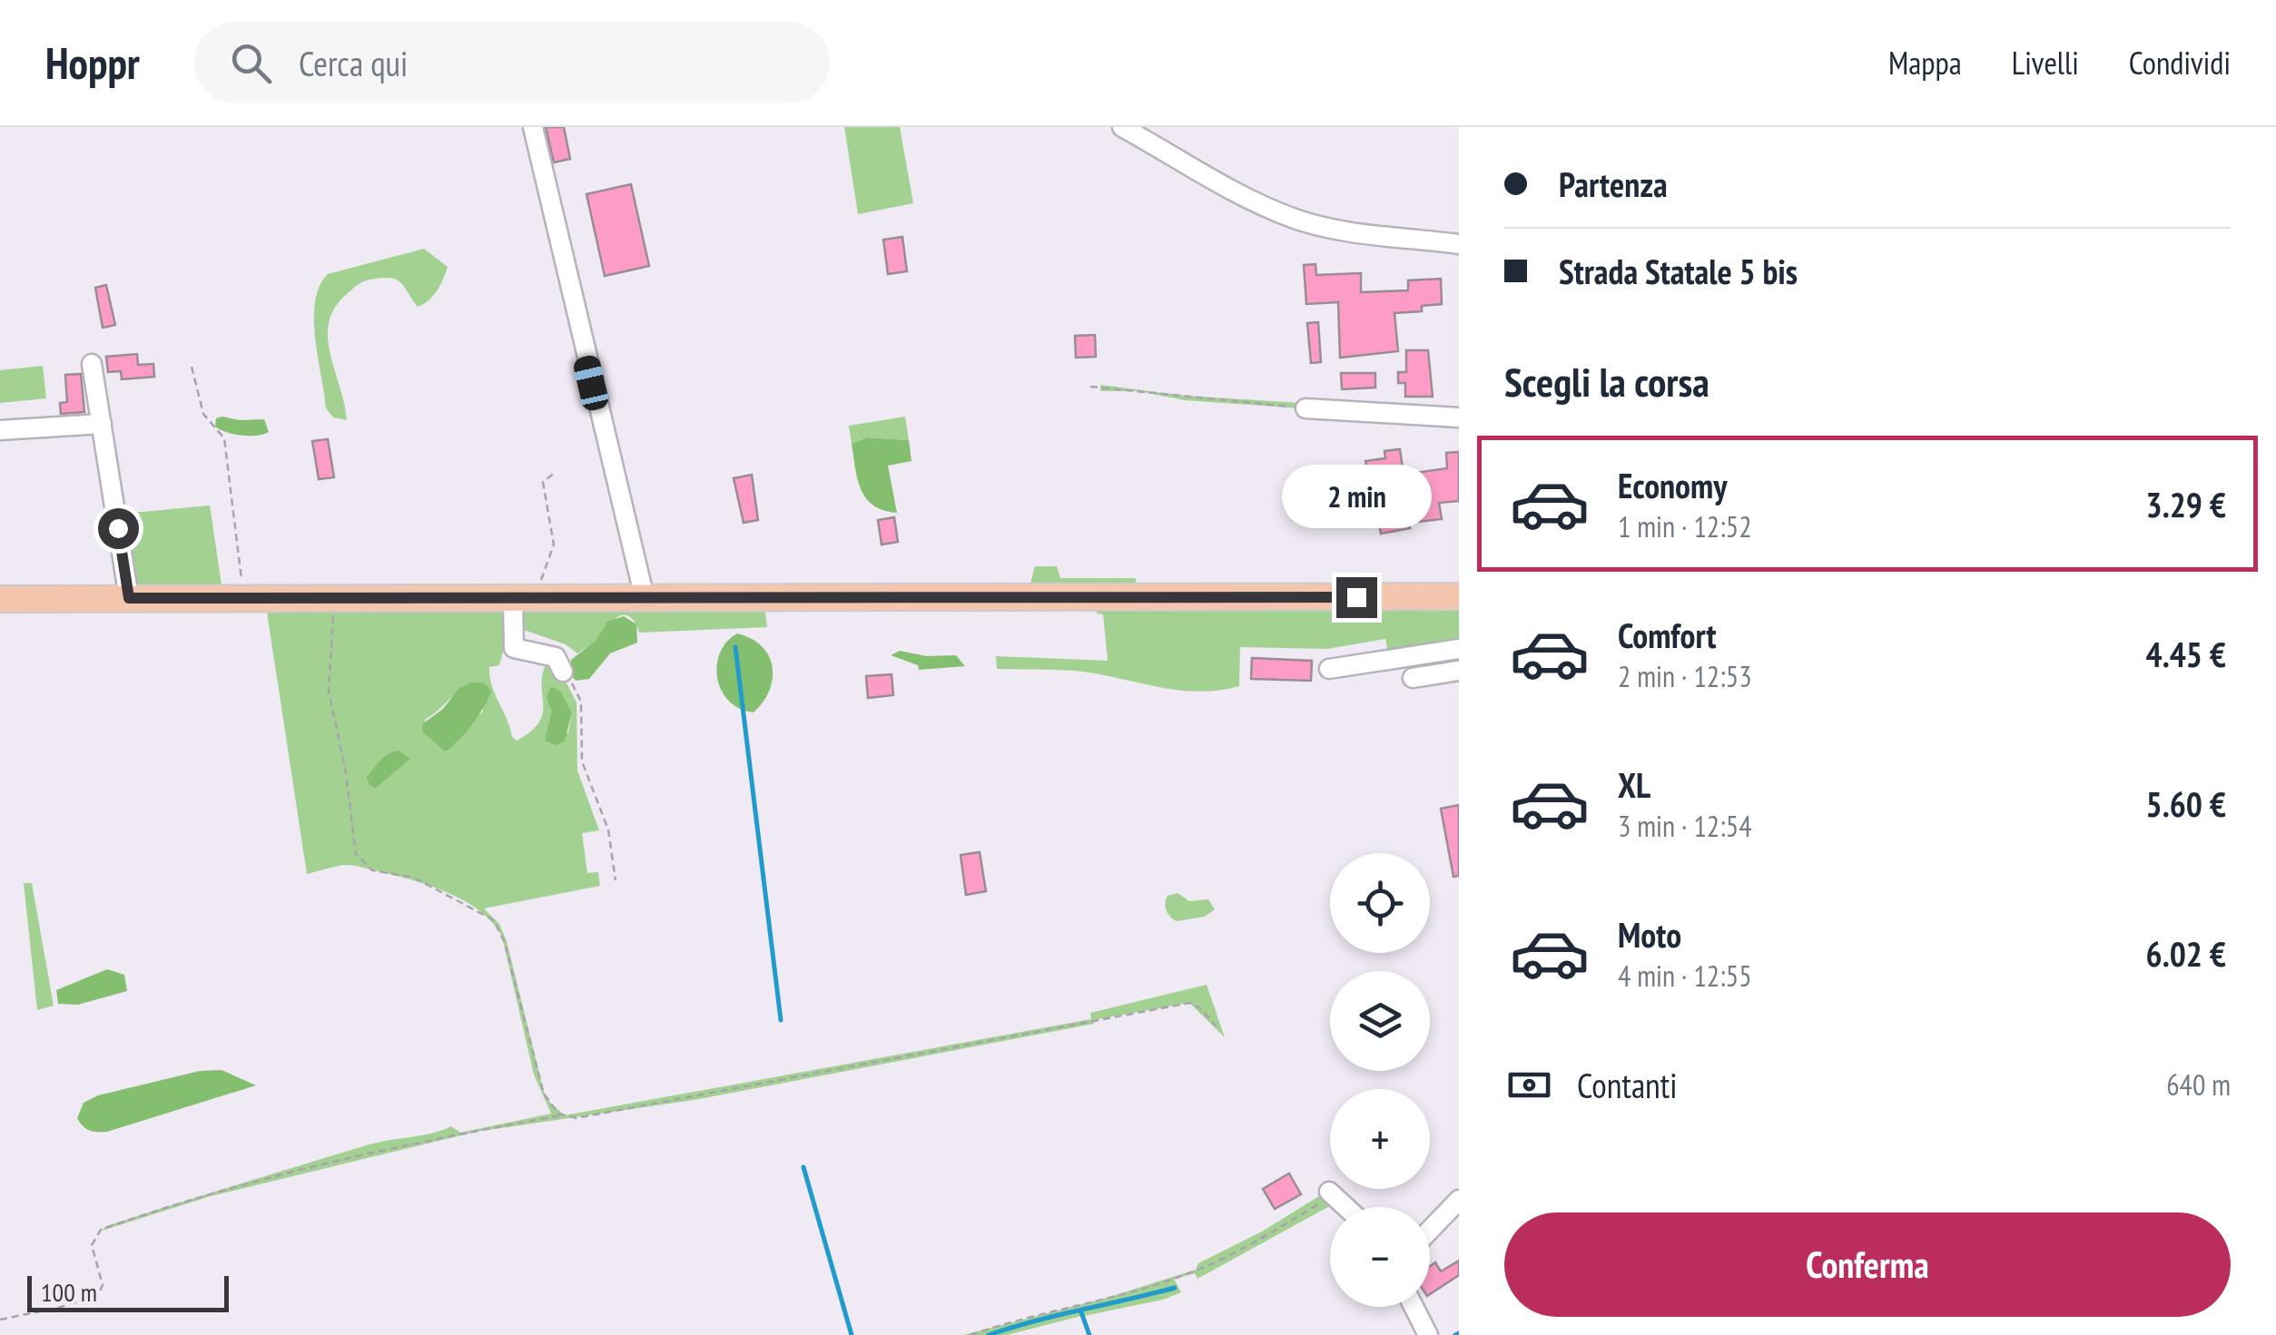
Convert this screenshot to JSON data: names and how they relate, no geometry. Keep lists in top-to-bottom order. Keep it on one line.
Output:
{"scale_bar":"100 m","page":{"header":"Hoppr","search":"Cerca qui","nav":["Mappa","Livelli","Condividi"],"banner":["Partenza","Strada Statale 5 bis"],"heading":"Scegli la corsa","list":[{"name":"Economy","note":"1 min · 12:52","value":"3.29 €"},{"name":"Comfort","note":"2 min · 12:53","value":"4.45 €"},{"name":"XL","note":"3 min · 12:54","value":"5.60 €"},{"name":"Moto","note":"4 min · 12:55","value":"6.02 €"}],"bubble":"2 min","map_buttons":["+","−"],"pay":["Contanti","640 m"],"buttons":"Conferma","scale":"100 m"}}
